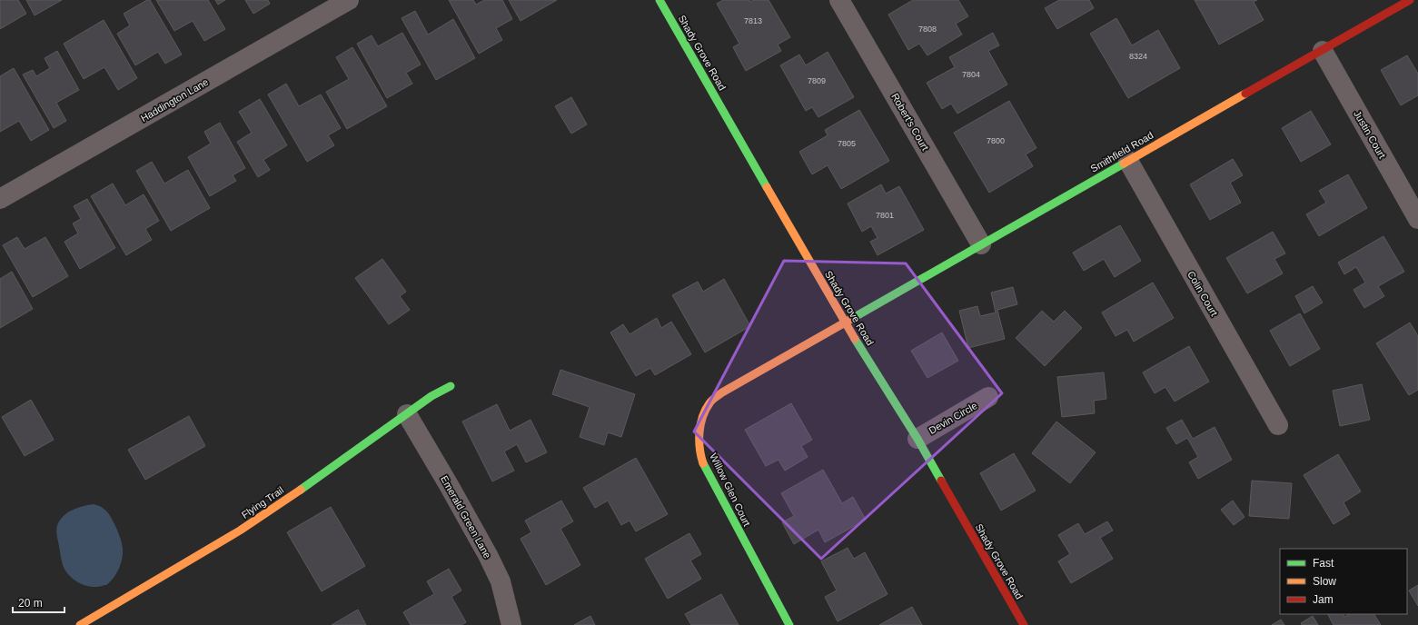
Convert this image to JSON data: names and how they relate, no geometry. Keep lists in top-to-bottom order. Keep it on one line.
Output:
{"streets":{"street":["Shady Grove Road","Haddington Lane","Robert's Court","Justin Court","Smithfield Road","Colin Court","Devin Circle","Willow Glen Court","Flying Trail","Emerald Green Lane"]},"crossings":[["Shady Grove Road","Smithfield Road"],["Shady Grove Road","Devin Circle"],["Shady Grove Road","Willow Glen Court"],["Robert's Court","Smithfield Road"],["Justin Court","Smithfield Road"],["Smithfield Road","Colin Court"],["Smithfield Road","Willow Glen Court"],["Flying Trail","Emerald Green Lane"]],"house_numbers":["7813","7808","8324","7804","7809","7800","7805","7801"],"legend":["Fast","Slow","Jam"],"scale_bar":"20 m"}
